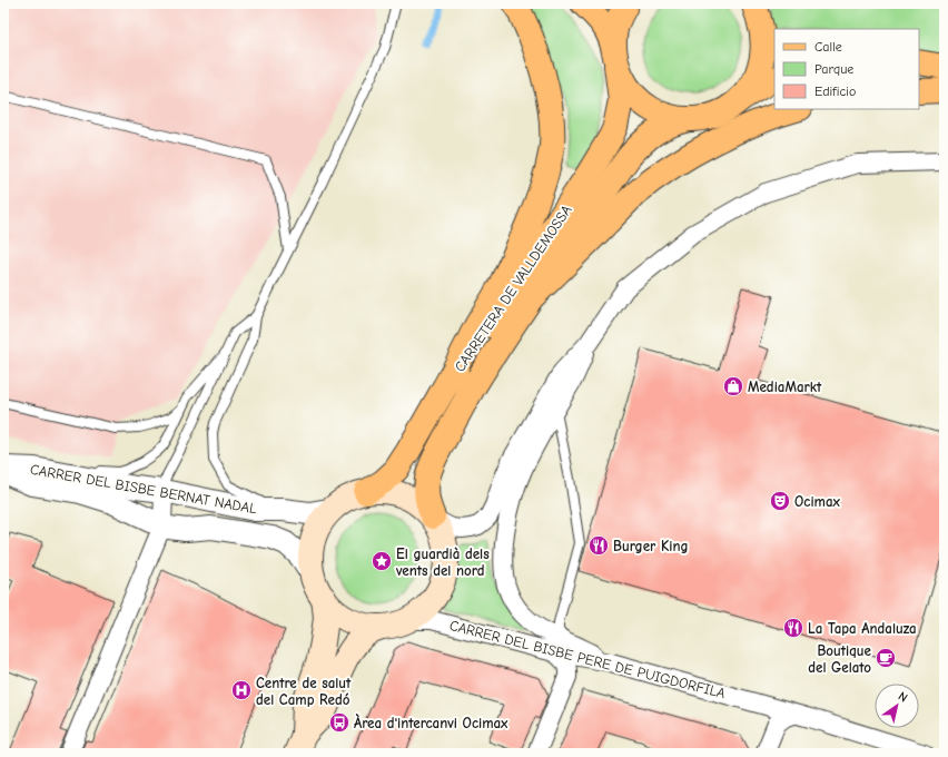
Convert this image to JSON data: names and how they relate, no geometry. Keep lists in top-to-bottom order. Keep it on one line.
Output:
{"streets":{"main road":["CARRETERA DE VALLDEMOSSA"],"street":["CARRER DEL BISBE BERNAT NADAL","CARRER DEL BISBE PERE DE PUIGDORFILA"]},"crossings":[["CARRETERA DE VALLDEMOSSA","CARRER DEL BISBE BERNAT NADAL"],["CARRETERA DE VALLDEMOSSA","CARRER DEL BISBE PERE DE PUIGDORFILA"],["CARRER DEL BISBE BERNAT NADAL","CARRER DEL BISBE PERE DE PUIGDORFILA"]],"places":{"shop":["MediaMarkt"],"theatre":["Ocimax"],"restaurant":["Burger King","La Tapa Andaluza"],"place":["El guardià dels vents del nord"],"cafe":["Boutique del Gelato"],"hospital":["Centre de salut del Camp Redó"],"bus stop":["Àrea d'intercanvi Ocimax"]},"legend":["Calle","Parque","Edificio"],"north":"top right"}
